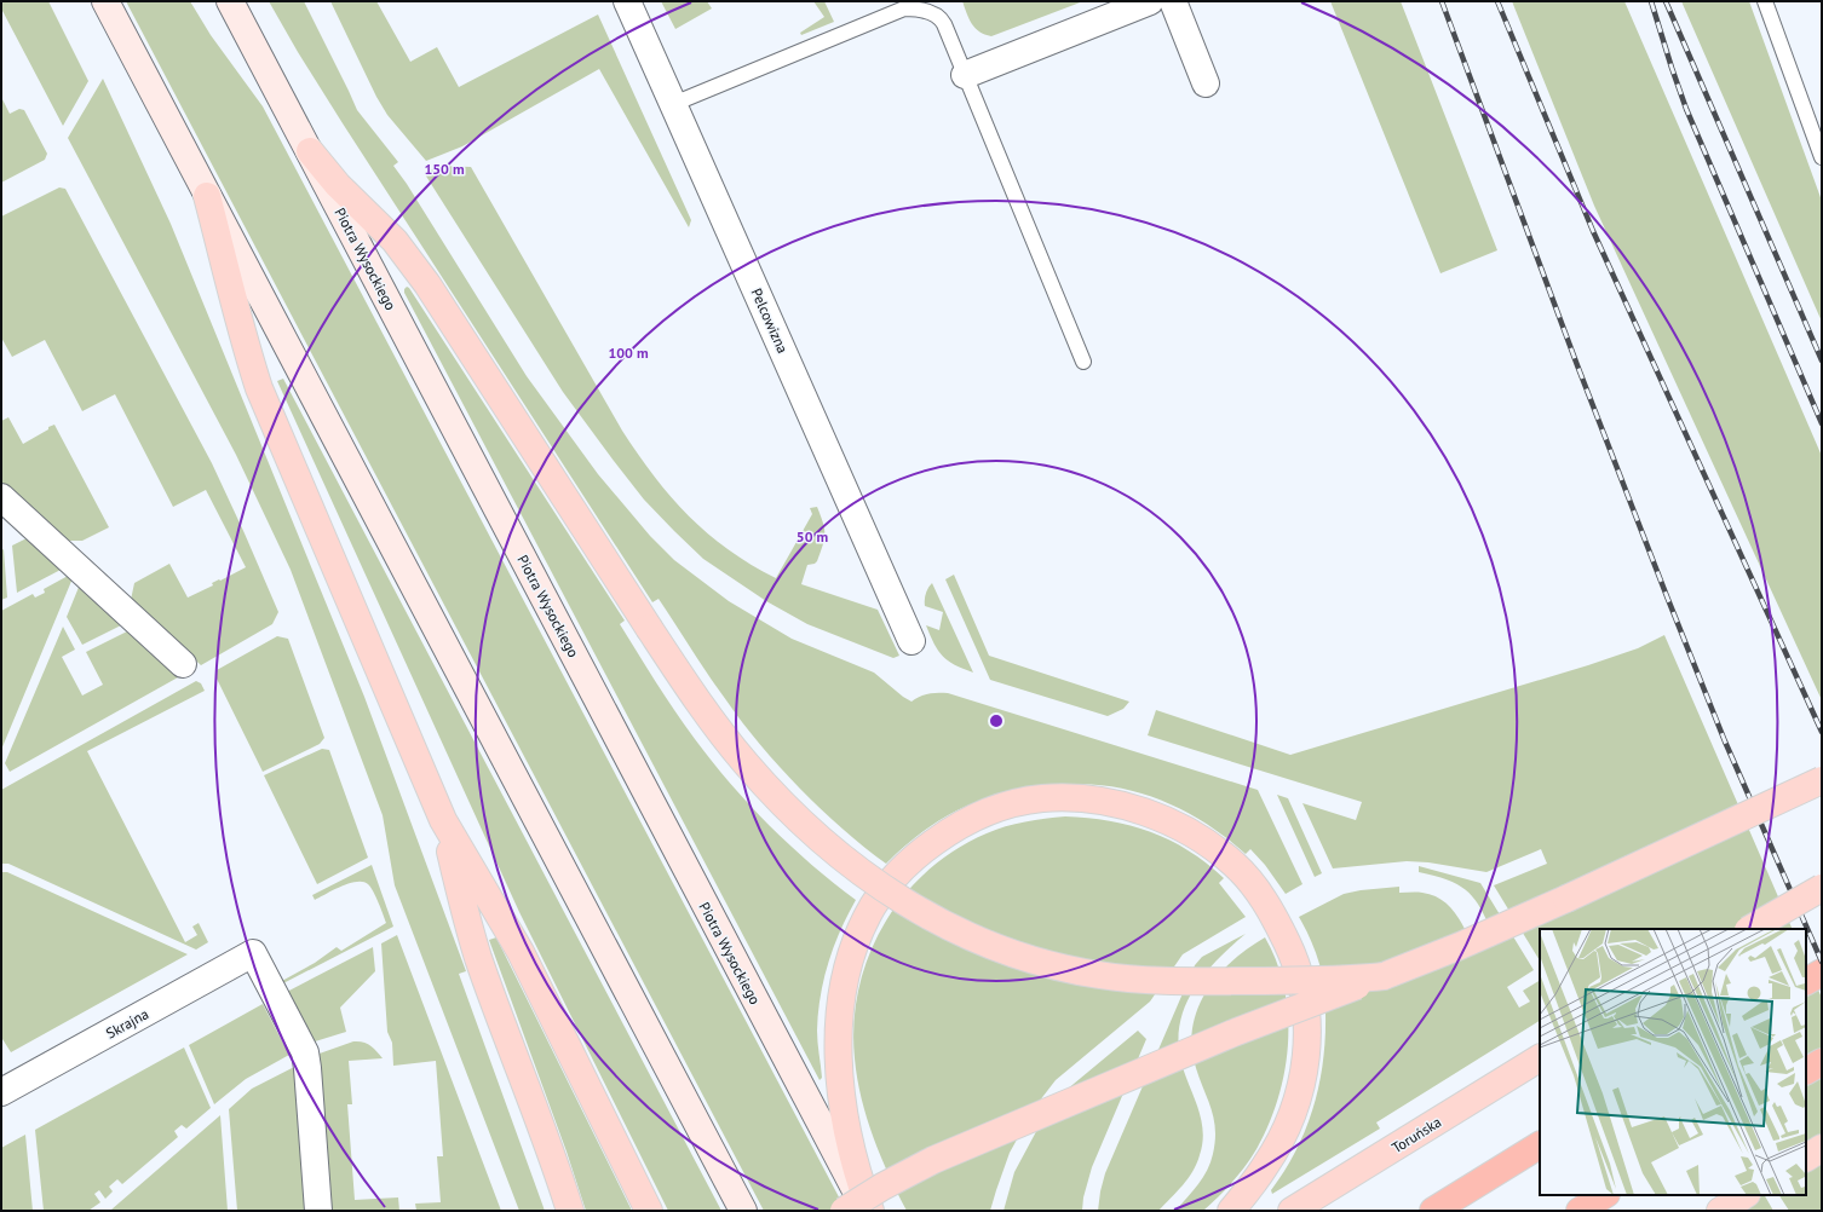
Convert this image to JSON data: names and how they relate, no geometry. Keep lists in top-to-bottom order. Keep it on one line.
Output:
{"streets":{"main road":["Piotra Wysockiego","Toruńska"],"street":["Pelcowizna","Skrajna"]},"rings":["150 m","100 m","50 m"]}
